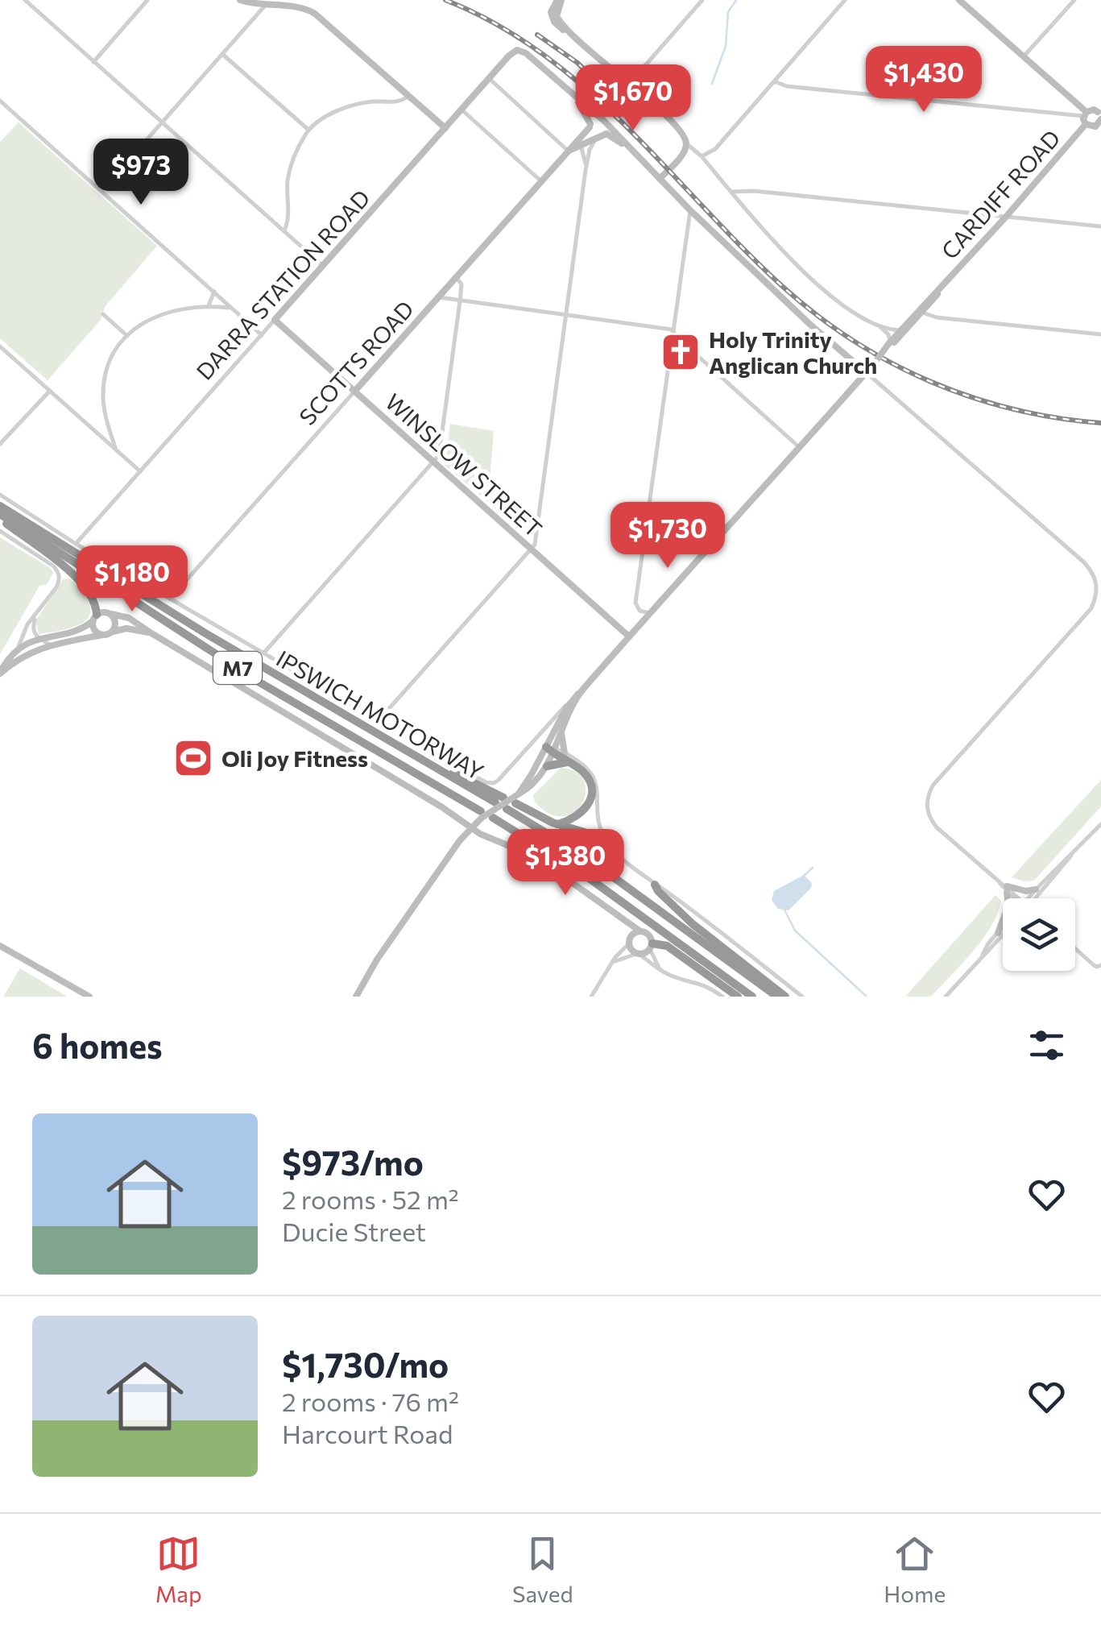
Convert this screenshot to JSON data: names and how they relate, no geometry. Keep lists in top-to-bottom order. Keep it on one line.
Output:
{"streets":{"highway":["M7","IPSWICH MOTORWAY"],"street":["CARDIFF ROAD","DARRA STATION ROAD","SCOTTS ROAD","WINSLOW STREET"]},"crossings":[["DARRA STATION ROAD","WINSLOW STREET"],["SCOTTS ROAD","WINSLOW STREET"]],"places":{"church":["Holy Trinity Anglican Church"],"sports":["Oli Joy Fitness"]},"page":{"price":["$1,430","$1,670","$973","$1,730","$1,180","$1,380"],"heading":"6 homes","list":[{"name":"$973/mo","note":"2 rooms · 52 m² · Ducie Street"},{"name":"$1,730/mo","note":"2 rooms · 76 m² · Harcourt Road"}],"tabs":["Map","Saved","Home"]}}
